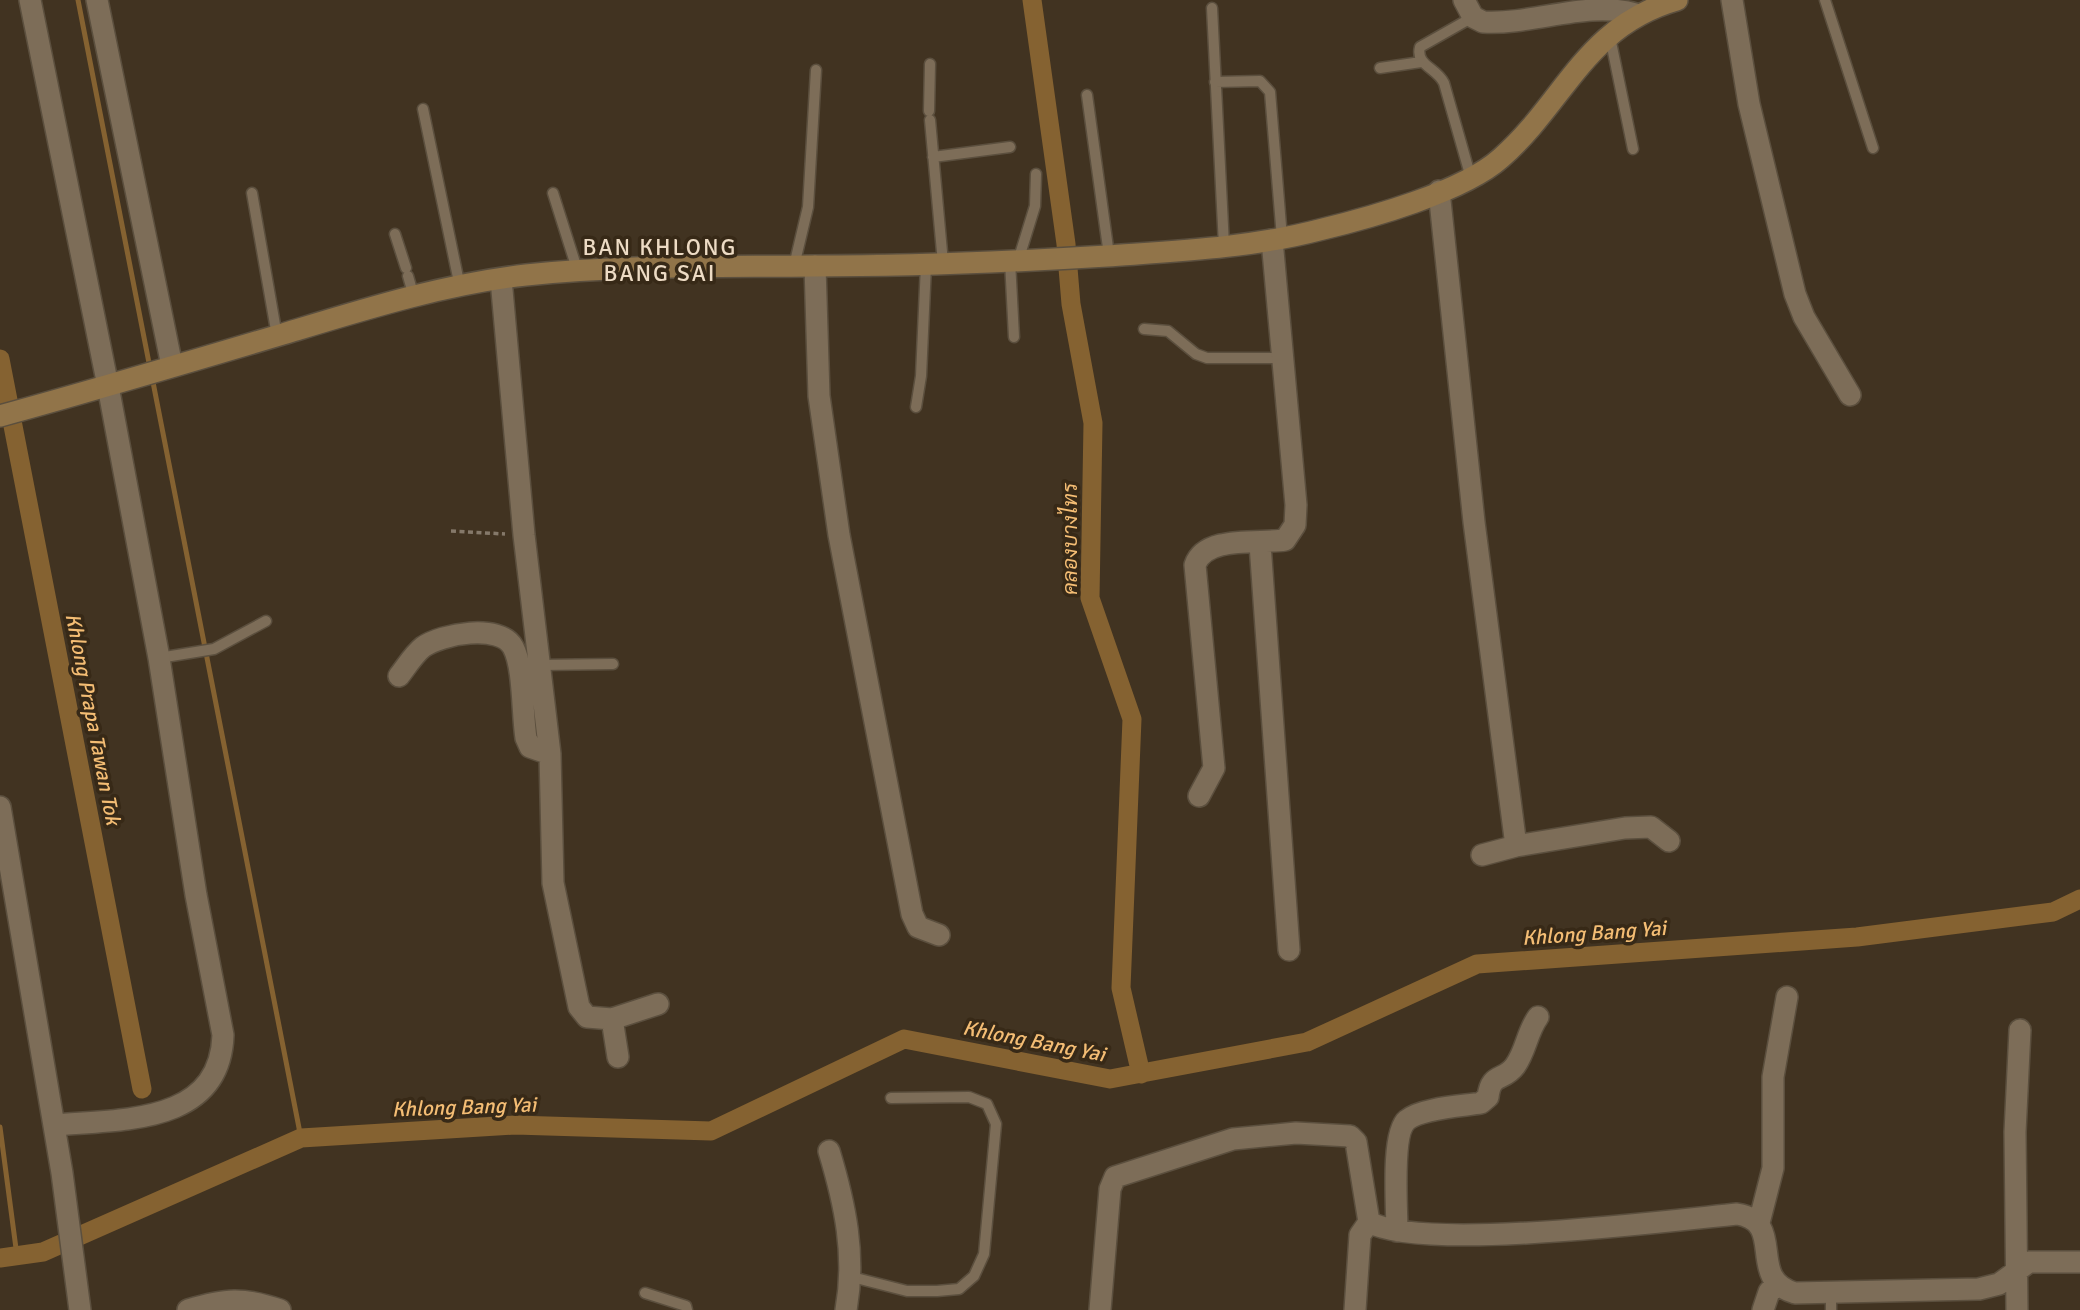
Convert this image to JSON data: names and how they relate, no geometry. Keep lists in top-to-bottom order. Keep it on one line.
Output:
{"districts":["BAN KHLONG BANG SAI"],"water":["คลองบางไทร","Khlong Prapa Tawan Tok","Khlong Bang Yai"]}
